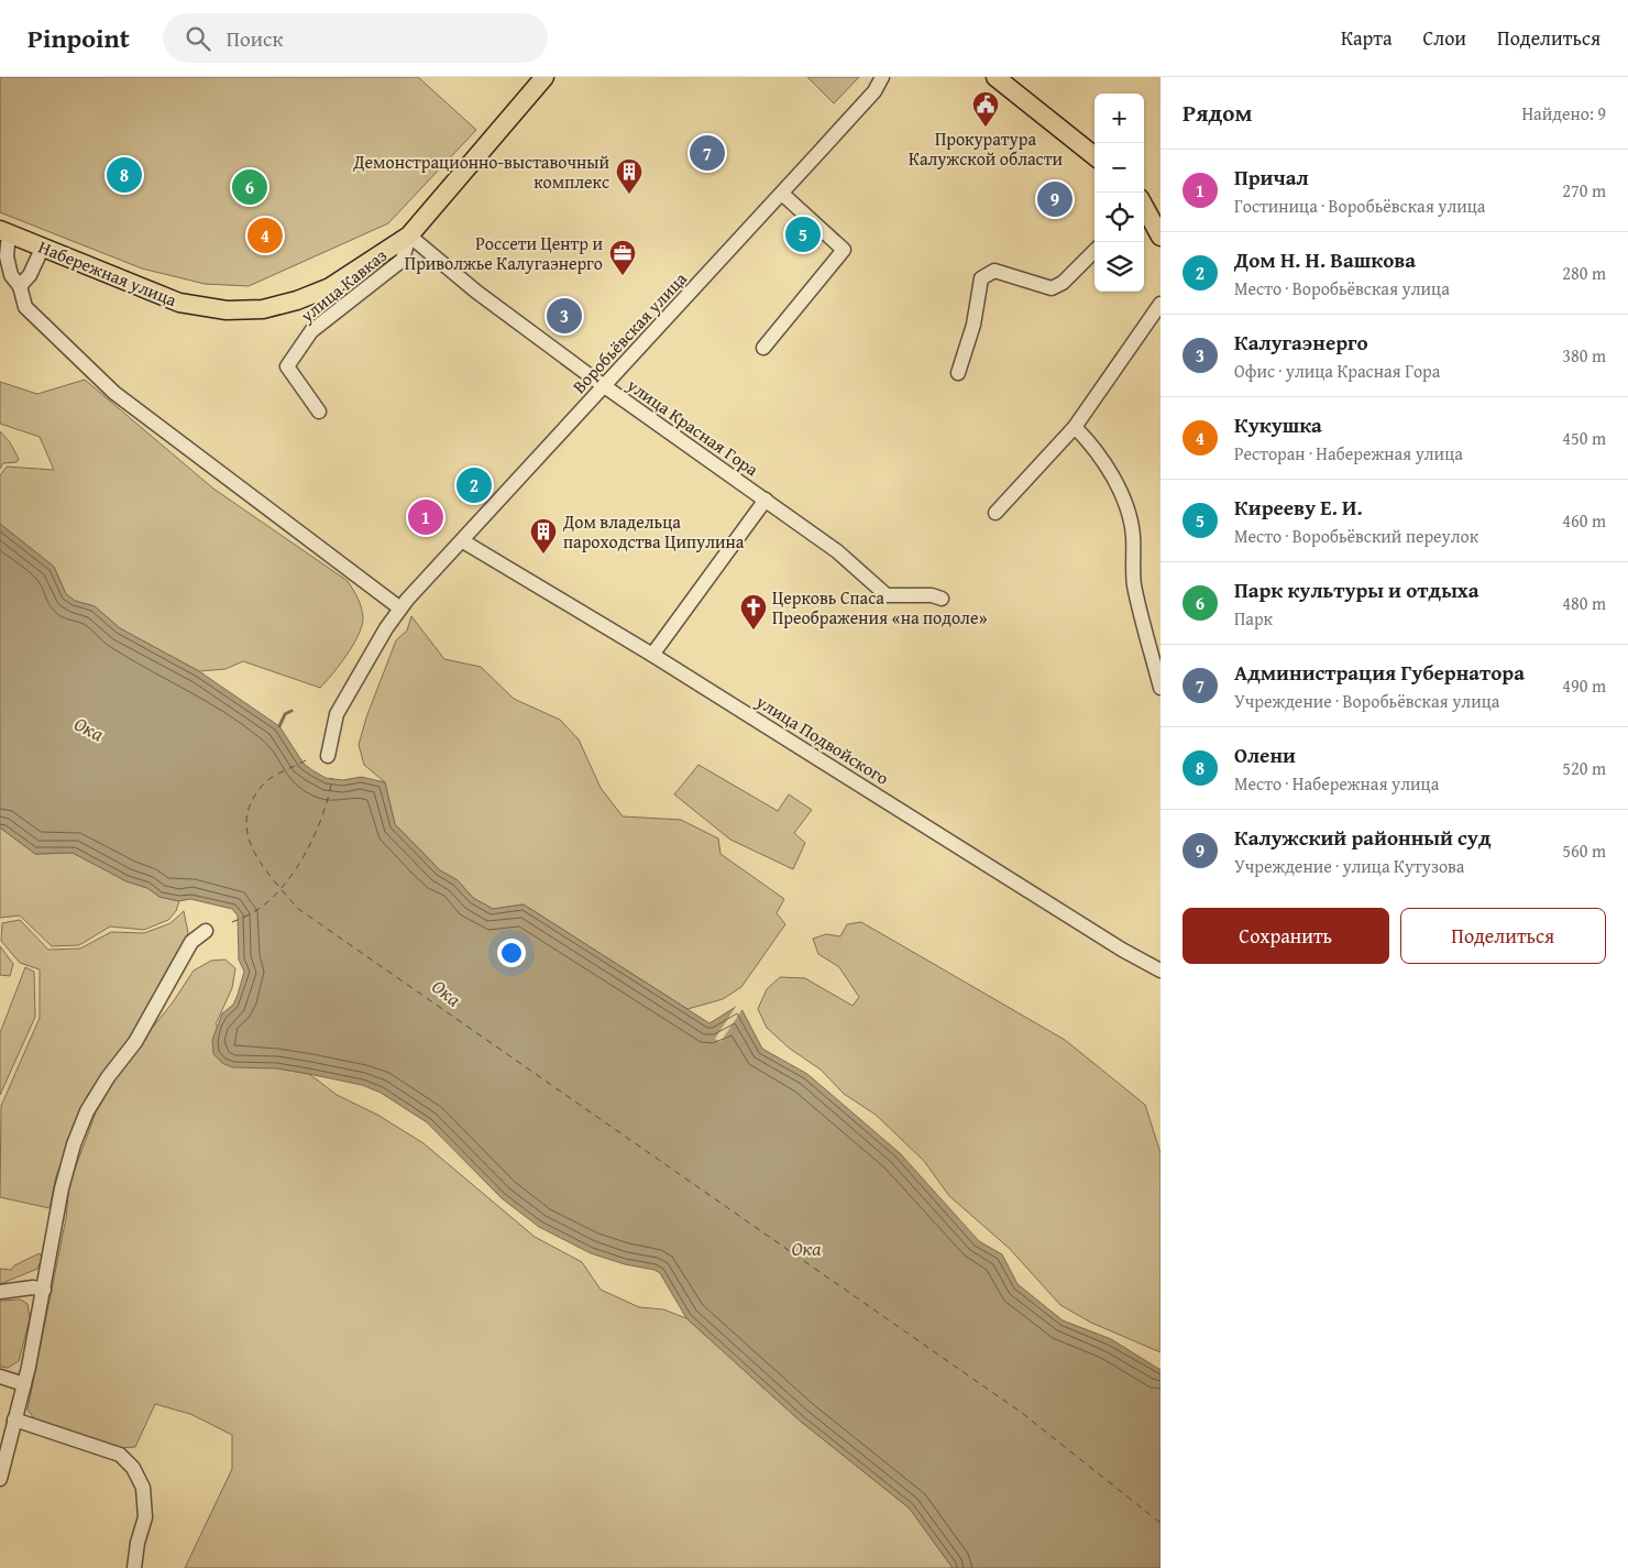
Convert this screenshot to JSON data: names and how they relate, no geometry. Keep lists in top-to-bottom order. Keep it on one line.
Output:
{"streets":{"main road":["Набережная улица"],"street":["улица Кавказ","Воробьёвская улица","улица Красная Гора","улица Подвойского"]},"crossings":[["Набережная улица","улица Кавказ"],["Набережная улица","Воробьёвская улица"],["Набережная улица","улица Красная Гора"],["улица Кавказ","улица Красная Гора"],["Воробьёвская улица","улица Красная Гора"],["Воробьёвская улица","улица Подвойского"]],"water":["Ока"],"places":{"public building":["Прокуратура Калужской области"],"building":["Демонстрационно-выставочный комплекс","Дом владельца пароходства Ципулина"],"office":["Россети Центр и Приволжье Калугаэнерго"],"church":["Церковь Спаса Преображения «на подоле»"]},"page":{"header":"Pinpoint","search":"Поиск","nav":["Карта","Слои","Поделиться"],"heading":["Рядом","Найдено: 9"],"map_buttons":["+","−"],"pins":["7","8","6","9","5","4","3","2","1"],"list":[{"mark":"1","name":"Причал","note":"Гостиница · Воробьёвская улица","value":"270 m"},{"mark":"2","name":"Дом Н. Н. Вашкова","note":"Место · Воробьёвская улица","value":"280 m"},{"mark":"3","name":"Калугаэнерго","note":"Офис · улица Красная Гора","value":"380 m"},{"mark":"4","name":"Кукушка","note":"Ресторан · Набережная улица","value":"450 m"},{"mark":"5","name":"Кирееву Е. И.","note":"Место · Воробьёвский переулок","value":"460 m"},{"mark":"6","name":"Парк культуры и отдыха","note":"Парк","value":"480 m"},{"mark":"7","name":"Администрация Губернатора","note":"Учреждение · Воробьёвская улица","value":"490 m"},{"mark":"8","name":"Олени","note":"Место · Набережная улица","value":"520 m"},{"mark":"9","name":"Калужский районный суд","note":"Учреждение · улица Кутузова","value":"560 m"}],"buttons":["Сохранить","Поделиться"]}}
